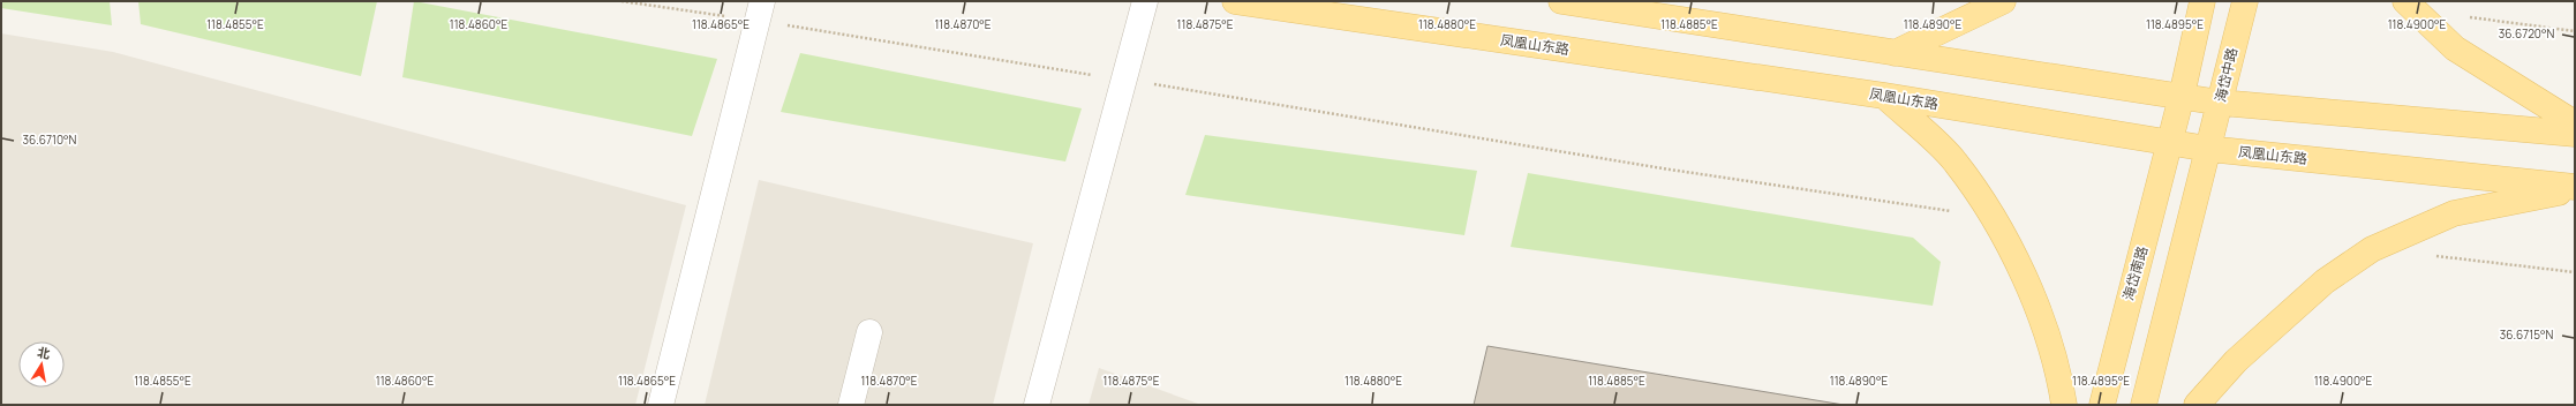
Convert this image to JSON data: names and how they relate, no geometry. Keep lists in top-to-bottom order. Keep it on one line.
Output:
{"streets":{"main road":["凤凰山东路","海岱中路","海岱南路"]},"crossings":[["凤凰山东路","海岱中路"],["凤凰山东路","海岱南路"]],"north":"top","coordinates":["118.4855°E","118.4860°E","118.4865°E","118.4870°E","118.4875°E","118.4880°E","118.4885°E","118.4890°E","118.4895°E","118.4900°E","36.6720°N","36.6710°N","36.6715°N"]}
